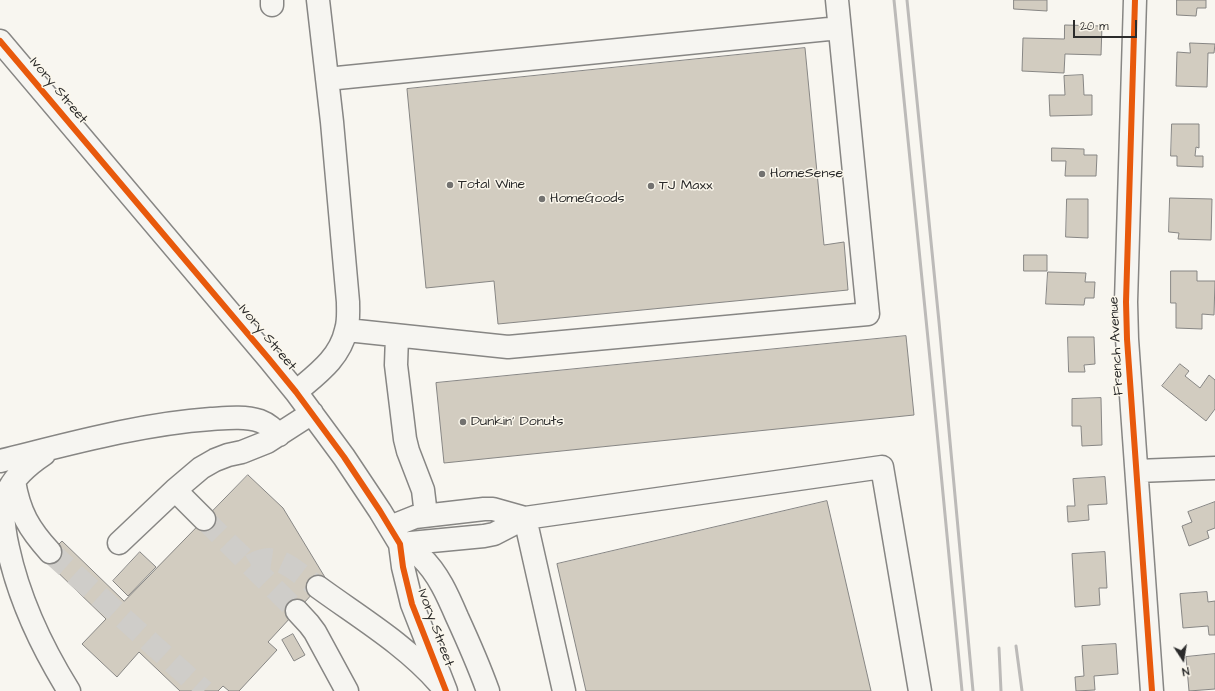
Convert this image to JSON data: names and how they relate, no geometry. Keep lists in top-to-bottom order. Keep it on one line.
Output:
{"streets":{"street":["Ivory Street","French Avenue"]},"places":["HomeSense","Total Wine","TJ Maxx","HomeGoods","Dunkin' Donuts"],"scale_bar":"20 m","north":"bottom"}
